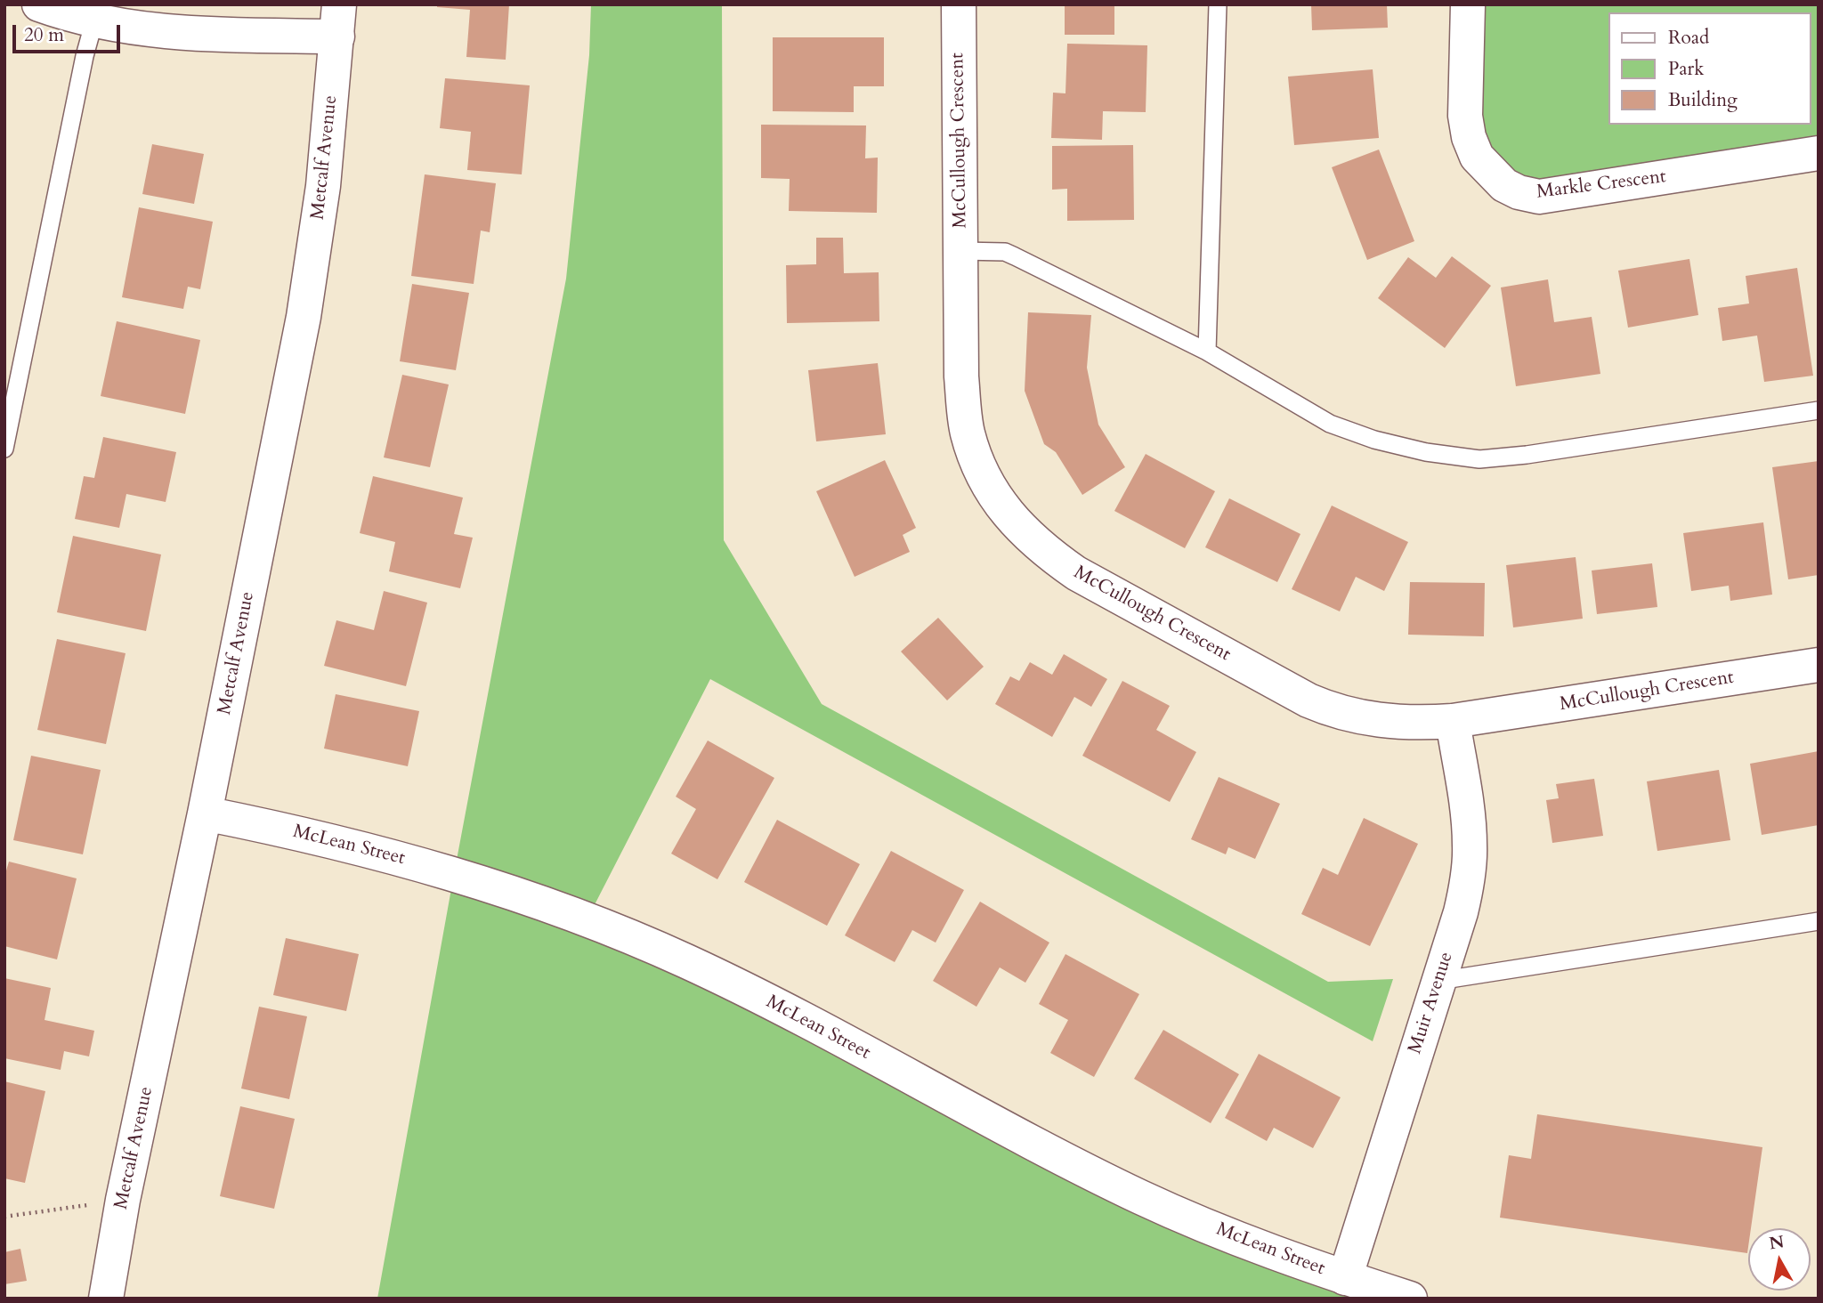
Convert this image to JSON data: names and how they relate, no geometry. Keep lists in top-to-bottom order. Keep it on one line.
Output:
{"streets":{"street":["McCullough Crescent","Metcalf Avenue","Markle Crescent","McLean Street","Muir Avenue"]},"crossings":[["McCullough Crescent","Muir Avenue"],["Metcalf Avenue","McLean Street"],["McLean Street","Muir Avenue"]],"legend":["Road","Park","Building"],"scale_bar":"20 m","north":"top"}
